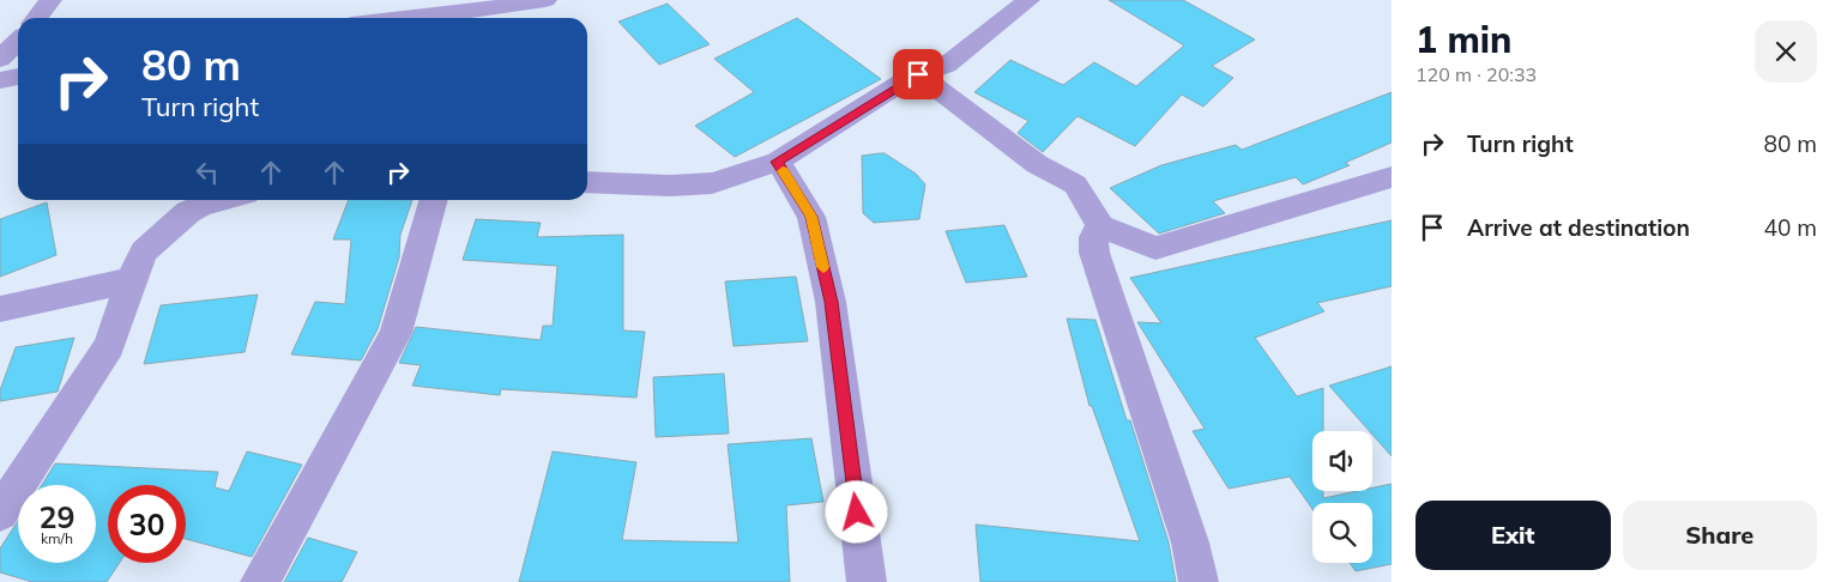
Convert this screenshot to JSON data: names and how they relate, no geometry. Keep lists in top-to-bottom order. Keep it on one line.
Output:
{"page":{"heading":["1 min","120 m · 20:33"],"turn":["80 m","Turn right"],"list":[{"name":"Turn right","value":"80 m"},{"name":"Arrive at destination","value":"40 m"}],"speed":"29 km/h","limit":"30","buttons":["Exit","Share"]}}
